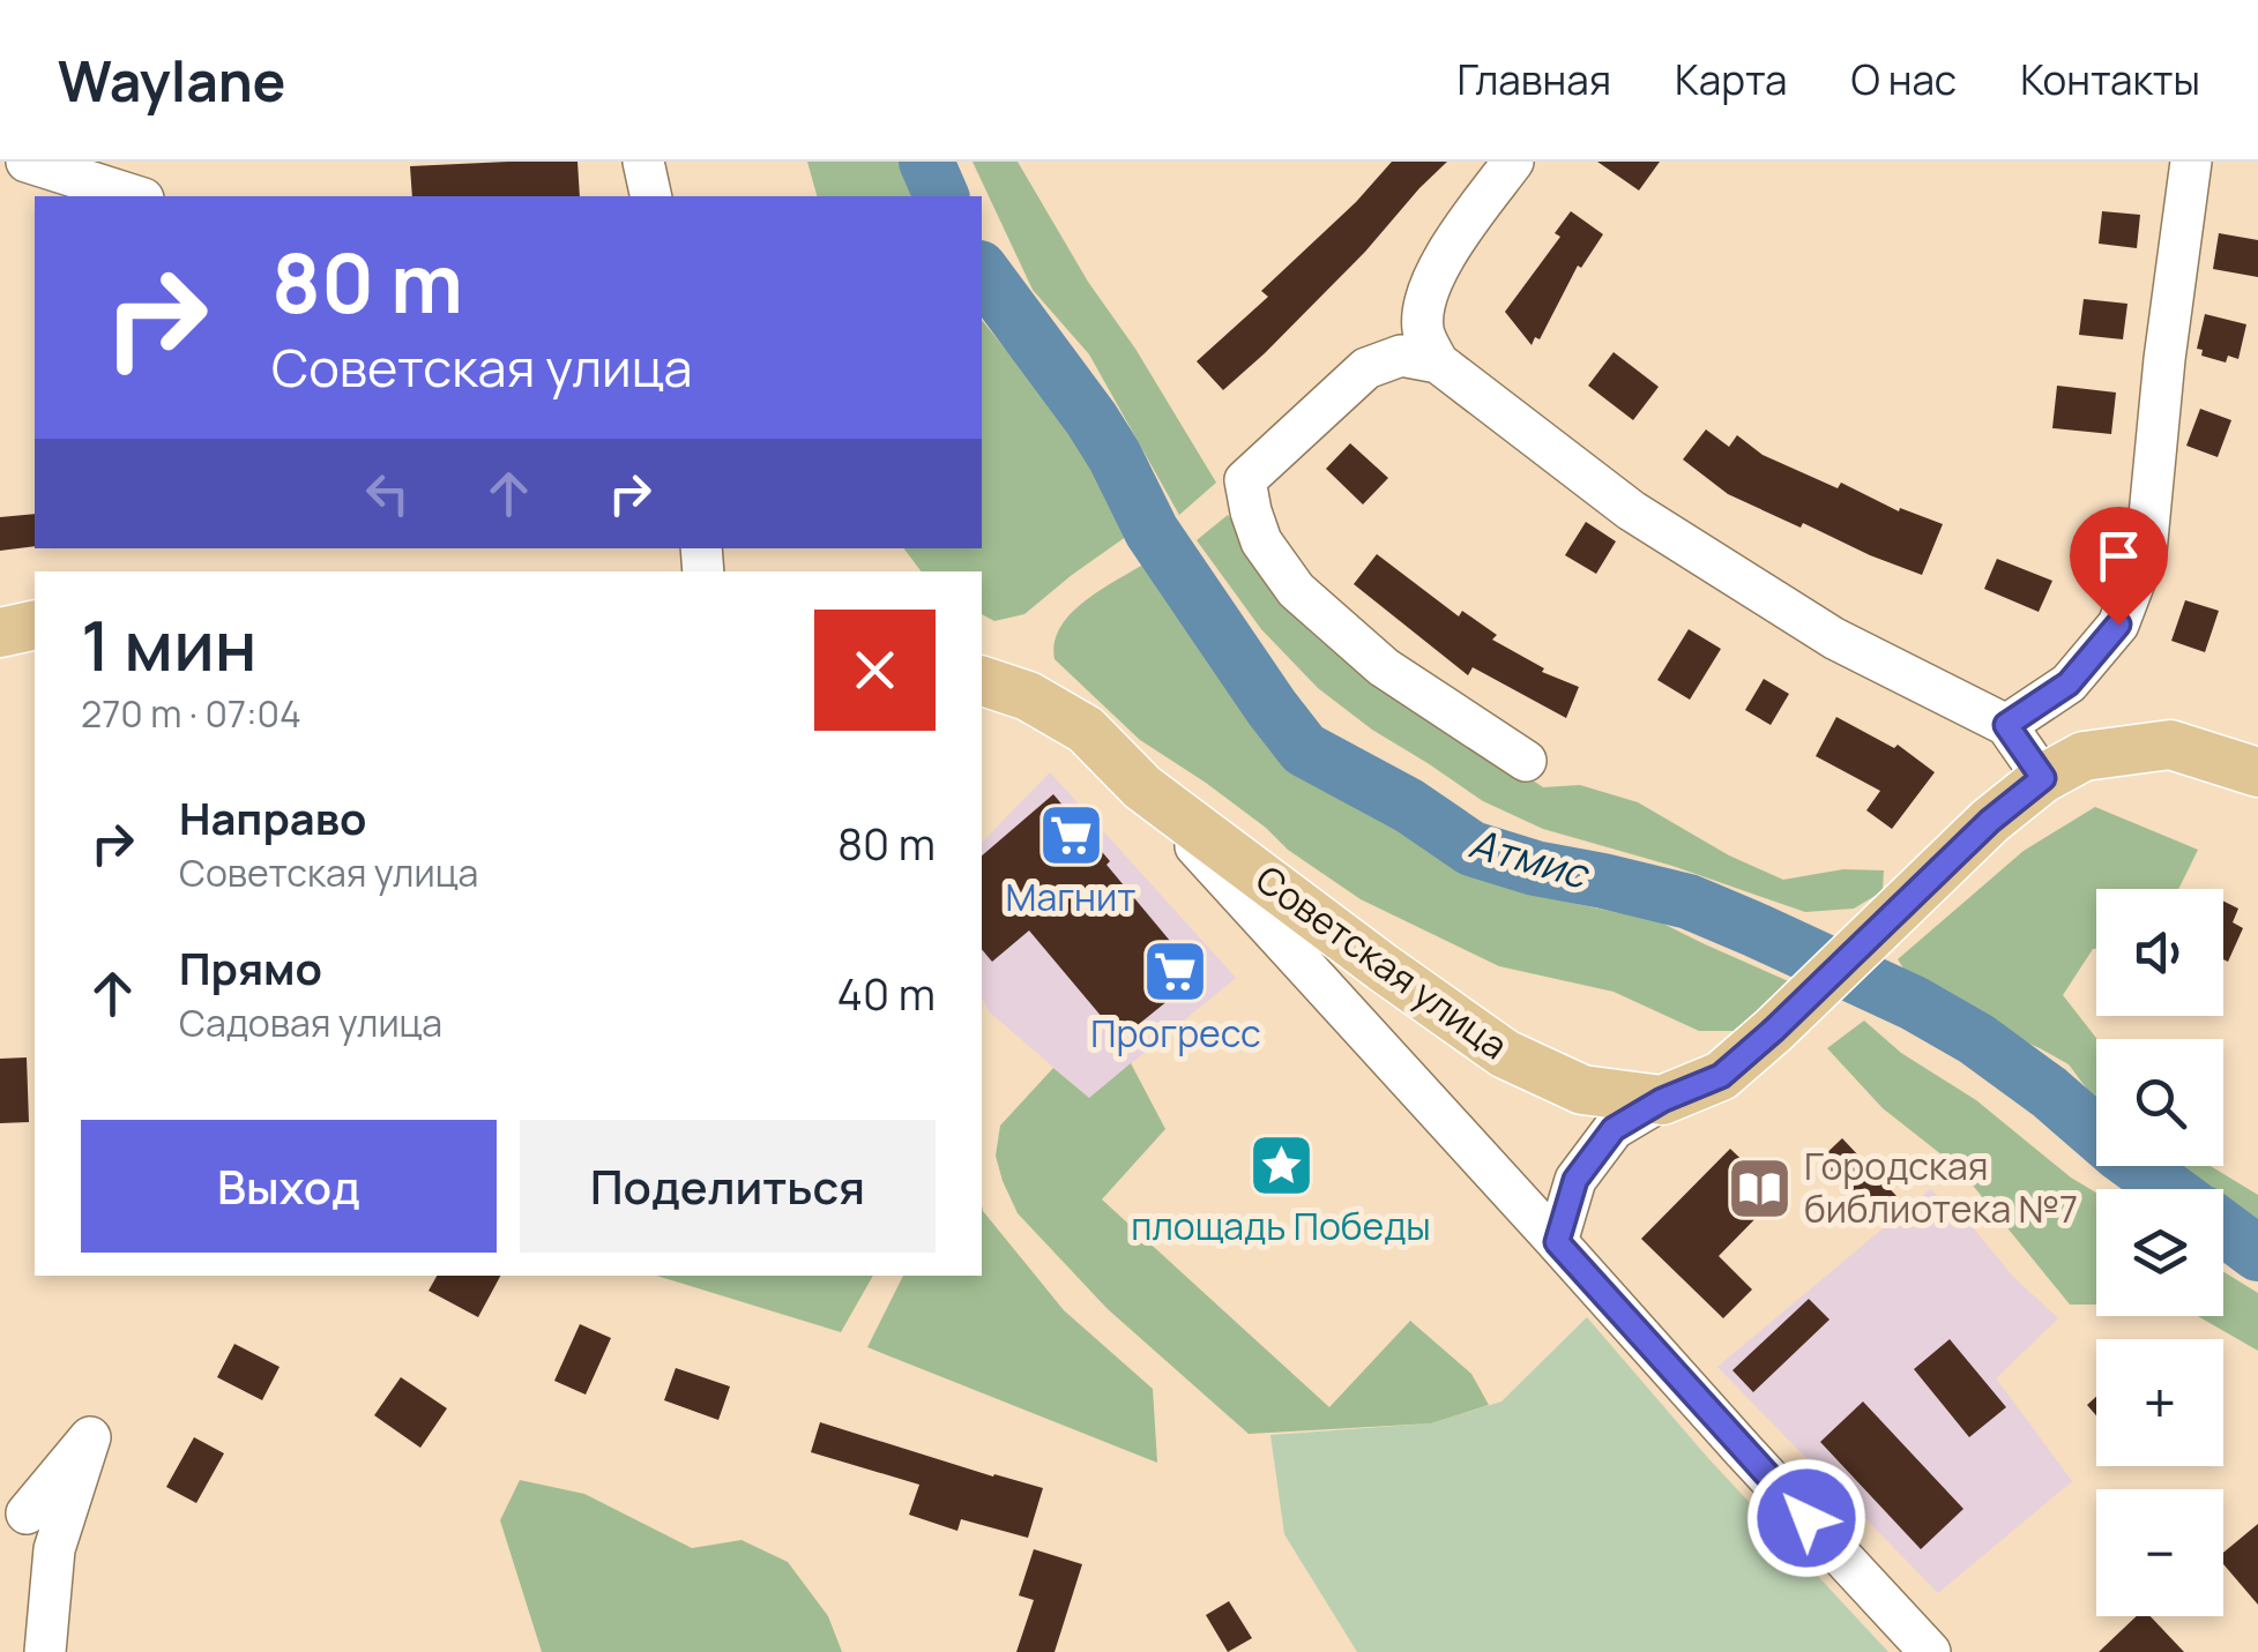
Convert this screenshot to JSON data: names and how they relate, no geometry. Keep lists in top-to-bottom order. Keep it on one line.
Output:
{"streets":{"main road":["Советская улица"]},"water":["Атмис"],"places":{"supermarket":["Магнит","Прогресс"],"place":["площадь Победы"],"library":["Городская библиотека №7"]},"page":{"header":"Waylane","nav":["Главная","Карта","О нас","Контакты"],"turn":["80 m","Советская улица"],"heading":["1 мин","270 m · 07:04"],"list":[{"name":"Направо","note":"Советская улица","value":"80 m"},{"name":"Прямо","note":"Садовая улица","value":"40 m"}],"map_buttons":["+","−"],"buttons":["Выход","Поделиться"]}}
